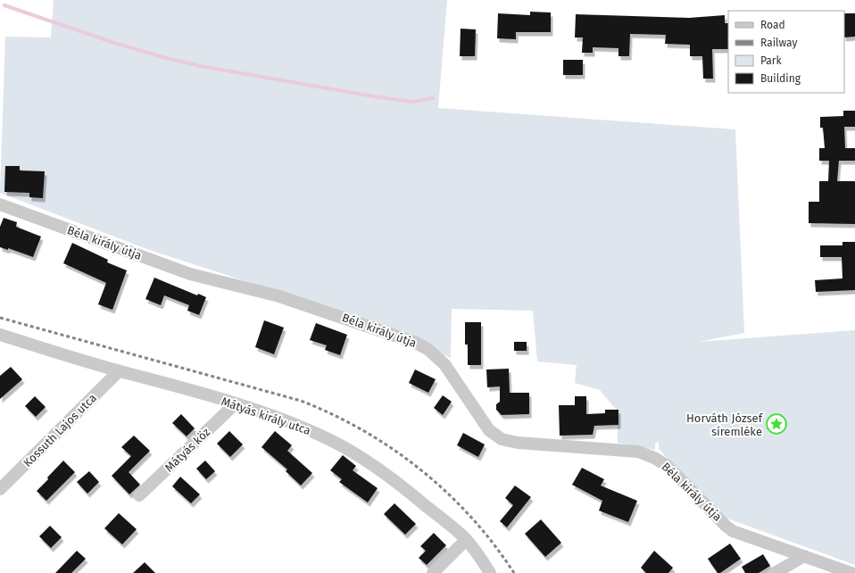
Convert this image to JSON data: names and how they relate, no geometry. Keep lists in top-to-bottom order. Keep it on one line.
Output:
{"streets":{"street":["Béla király útja","Mátyás király utca","Kossuth Lajos utca","Mátyás köz"]},"crossings":[["Mátyás király utca","Kossuth Lajos utca"],["Mátyás király utca","Mátyás köz"]],"places":{"place":["Horváth József síremléke"]},"legend":["Road","Railway","Park","Building"]}
